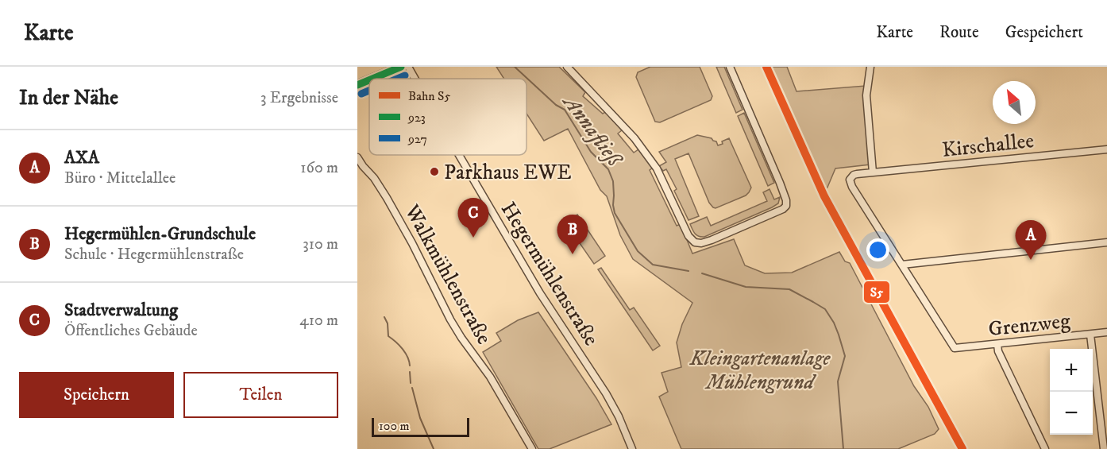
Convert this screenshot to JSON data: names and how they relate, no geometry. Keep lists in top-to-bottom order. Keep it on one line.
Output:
{"streets":{"street":["Kirschallee","Hegermühlenstraße","Walkmühlenstraße","Grenzweg"]},"crossings":[["Kirschallee","Grenzweg"]],"water":["Annafließ"],"parks":["Kleingartenanlage Mühlengrund"],"places":["Parkhaus EWE"],"lines":["rail line S5","transit line 923","transit line 927"],"legend":["Bahn S5","923","927"],"scale_bar":"100 m","north":"top left","page":{"header":"Karte","nav":["Karte","Route","Gespeichert"],"heading":["In der Nähe","3 Ergebnisse"],"list":[{"mark":"A","name":"AXA","note":"Büro · Mittelallee","value":"160 m"},{"mark":"B","name":"Hegermühlen-Grundschule","note":"Schule · Hegermühlenstraße","value":"310 m"},{"mark":"C","name":"Stadtverwaltung","note":"Öffentliches Gebäude","value":"410 m"}],"pins":["C","B","A"],"map_buttons":["+","−"],"buttons":["Speichern","Teilen"],"scale":"100 m"}}
